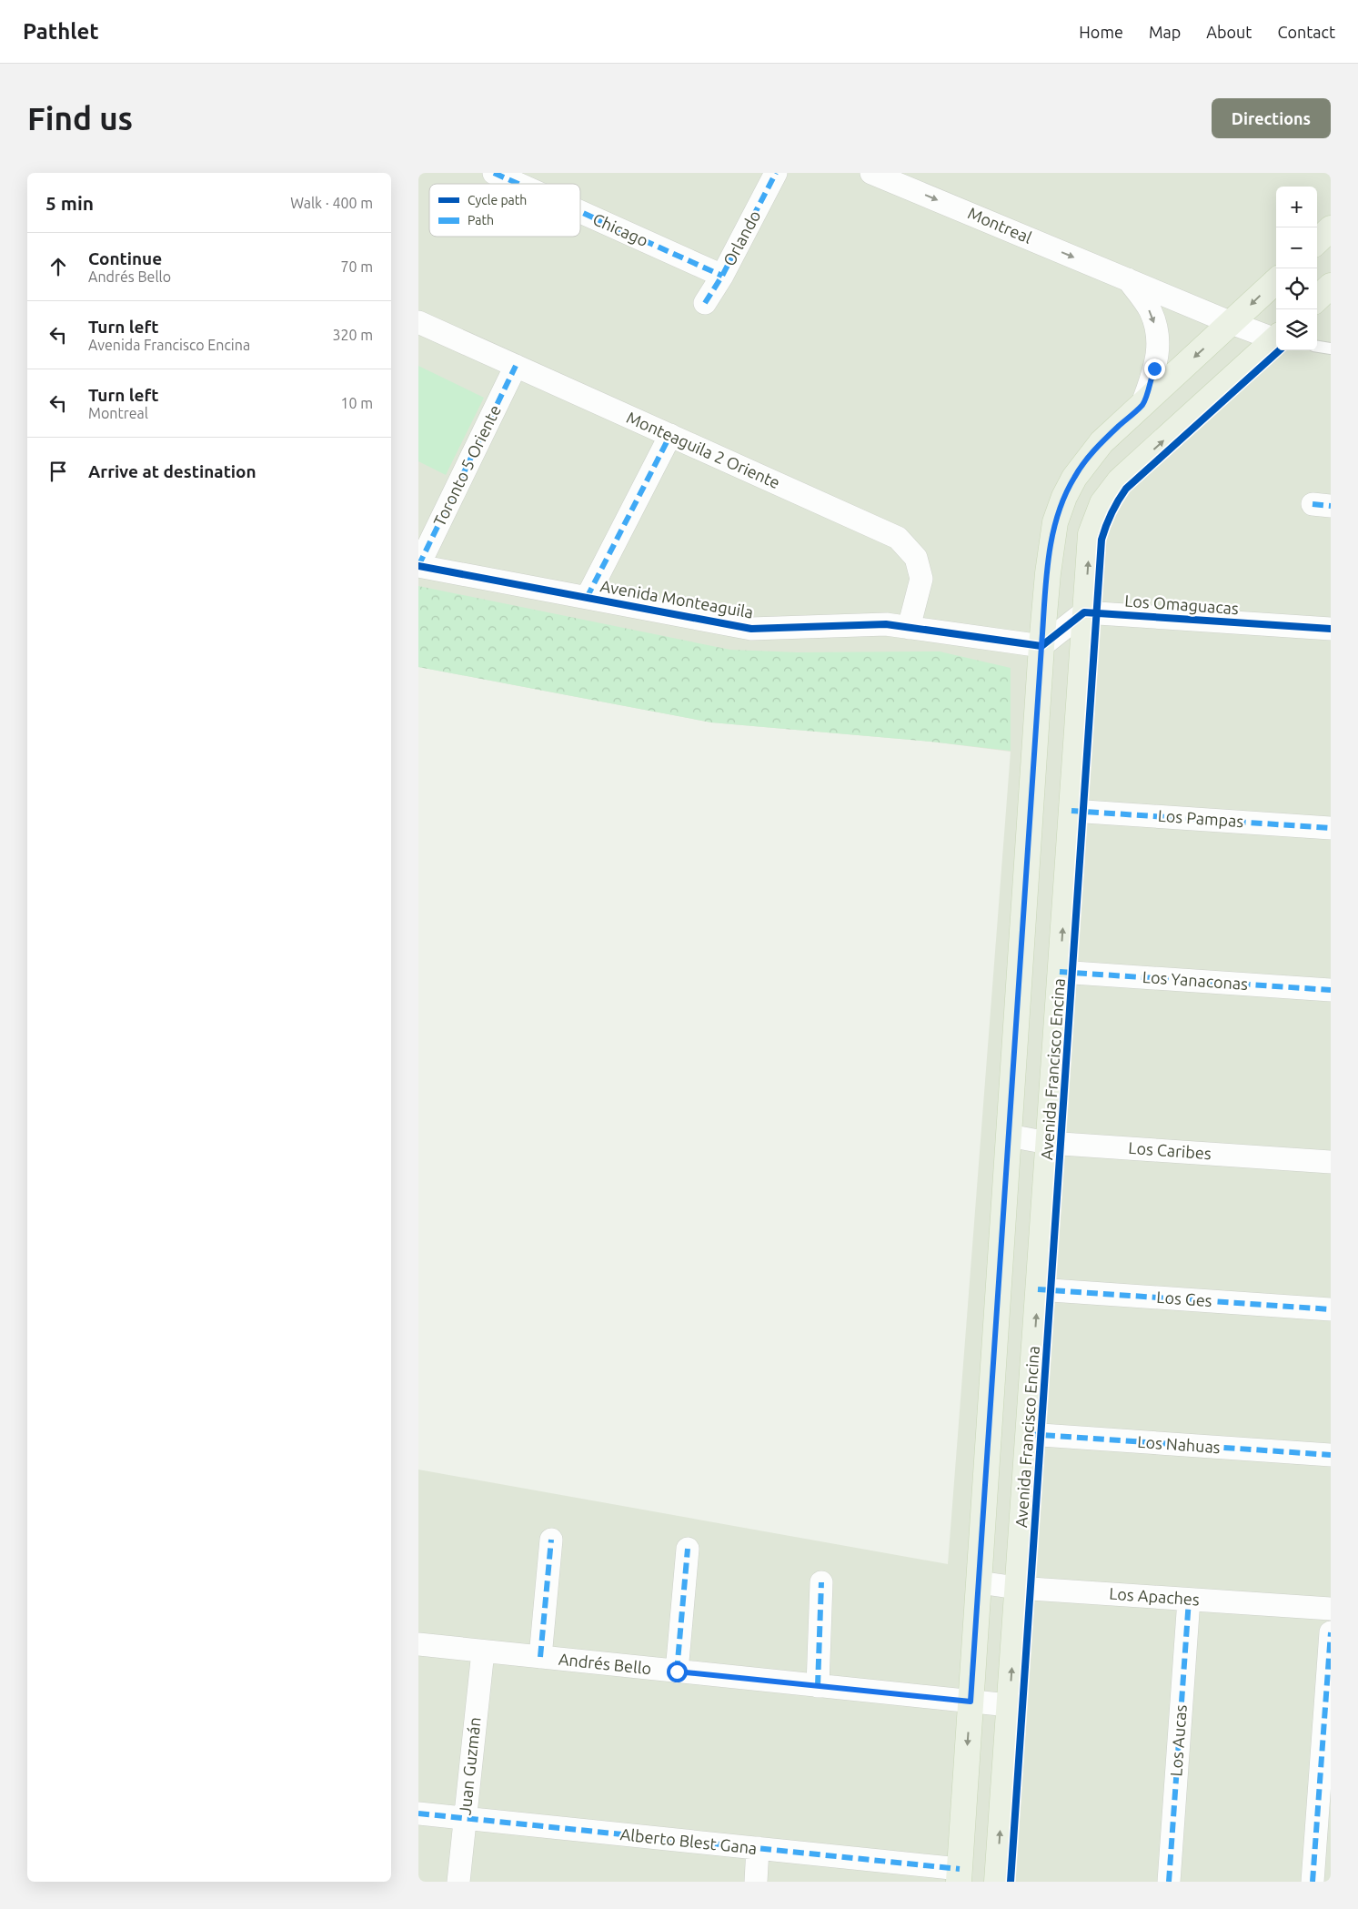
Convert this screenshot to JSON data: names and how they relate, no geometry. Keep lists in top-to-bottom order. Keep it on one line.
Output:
{"streets":{"main road":["Avenida Francisco Encina"],"street":["Montreal","Chicago","Orlando","Monteaguila 2 Oriente","Toronto 5 Oriente","Avenida Monteaguila","Los Omaguacas","Los Pampas","Los Yanaconas","Los Caribes","Los Ges","Los Nahuas","Los Apaches","Andrés Bello","Los Aucas","Juan Guzmán","Alberto Blest Gana"]},"crossings":[["Chicago","Orlando"],["Monteaguila 2 Oriente","Toronto 5 Oriente"],["Monteaguila 2 Oriente","Avenida Monteaguila"],["Toronto 5 Oriente","Avenida Monteaguila"],["Los Omaguacas","Avenida Francisco Encina"],["Los Pampas","Avenida Francisco Encina"],["Los Yanaconas","Avenida Francisco Encina"],["Avenida Francisco Encina","Los Caribes"],["Avenida Francisco Encina","Los Ges"],["Avenida Francisco Encina","Los Nahuas"],["Avenida Francisco Encina","Los Apaches"],["Avenida Francisco Encina","Andrés Bello"],["Los Apaches","Los Aucas"],["Andrés Bello","Juan Guzmán"],["Juan Guzmán","Alberto Blest Gana"]],"one_way":["Montreal"],"legend":["Cycle path","Path"],"page":{"header":"Pathlet","nav":["Home","Map","About","Contact"],"buttons":"Directions","title":"Find us","heading":["5 min","Walk · 400 m"],"map_buttons":["+","−"],"list":[["Continue","Andrés Bello","70 m"],["Turn left","Avenida Francisco Encina","320 m"],["Turn left","Montreal","10 m"],"Arrive at destination"]}}
